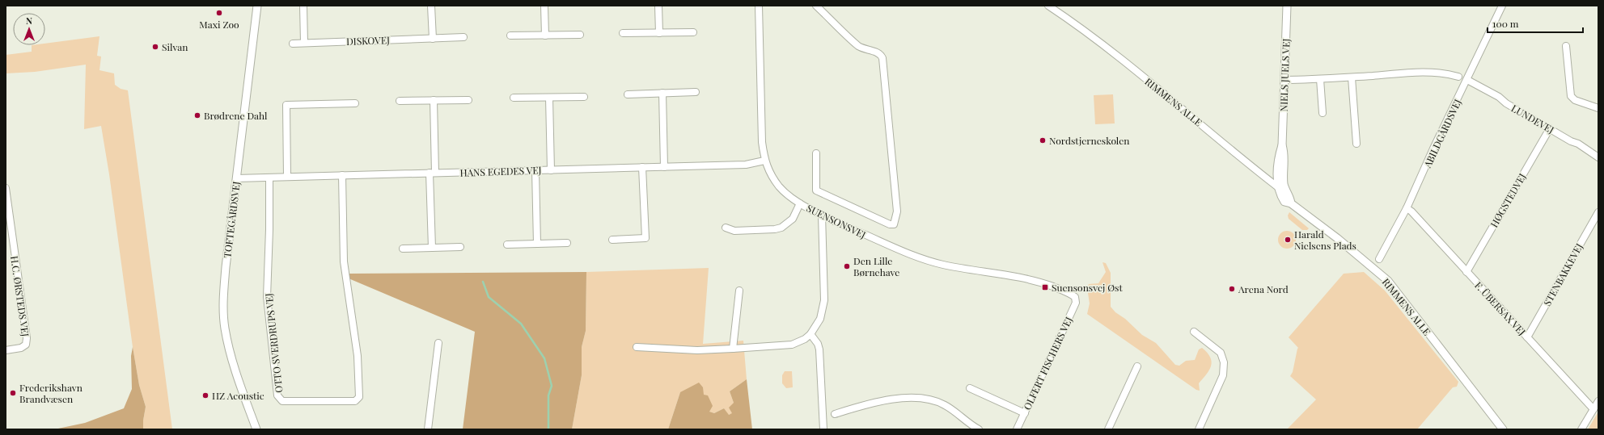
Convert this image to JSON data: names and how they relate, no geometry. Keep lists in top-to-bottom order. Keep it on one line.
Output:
{"streets":{"street":["DISKOVEJ","NIELS JUELS VEJ","RIMMENS ALLE","LUNDEVEJ","ABILDGÅRDSVEJ","HANS EGEDES VEJ","HØGSTEDVEJ","TOFTEGÅRDSVEJ","SUENSONSVEJ","STENBAKKEVEJ","H.C. ØRSTEDS VEJ","F. ÜBERSAX VEJ","OTTO SVERDRUPS VEJ","OLFERT FISCHERS VEJ"]},"crossings":[["NIELS JUELS VEJ","RIMMENS ALLE"],["LUNDEVEJ","ABILDGÅRDSVEJ"],["LUNDEVEJ","HØGSTEDVEJ"],["ABILDGÅRDSVEJ","F. ÜBERSAX VEJ"],["HANS EGEDES VEJ","TOFTEGÅRDSVEJ"],["HANS EGEDES VEJ","SUENSONSVEJ"],["HANS EGEDES VEJ","OTTO SVERDRUPS VEJ"],["HØGSTEDVEJ","F. ÜBERSAX VEJ"],["SUENSONSVEJ","OLFERT FISCHERS VEJ"],["STENBAKKEVEJ","F. ÜBERSAX VEJ"]],"places":{"other":["Maxi Zoo","Silvan","Brødrene Dahl","Nordstjerneskolen","Harald Nielsens Plads","Den Lille Børnehave","Arena Nord","Frederikshavn Brandvæsen","HZ Acoustic"],"transit":["Suensonsvej Øst"]},"scale_bar":"100 m","north":"top"}
